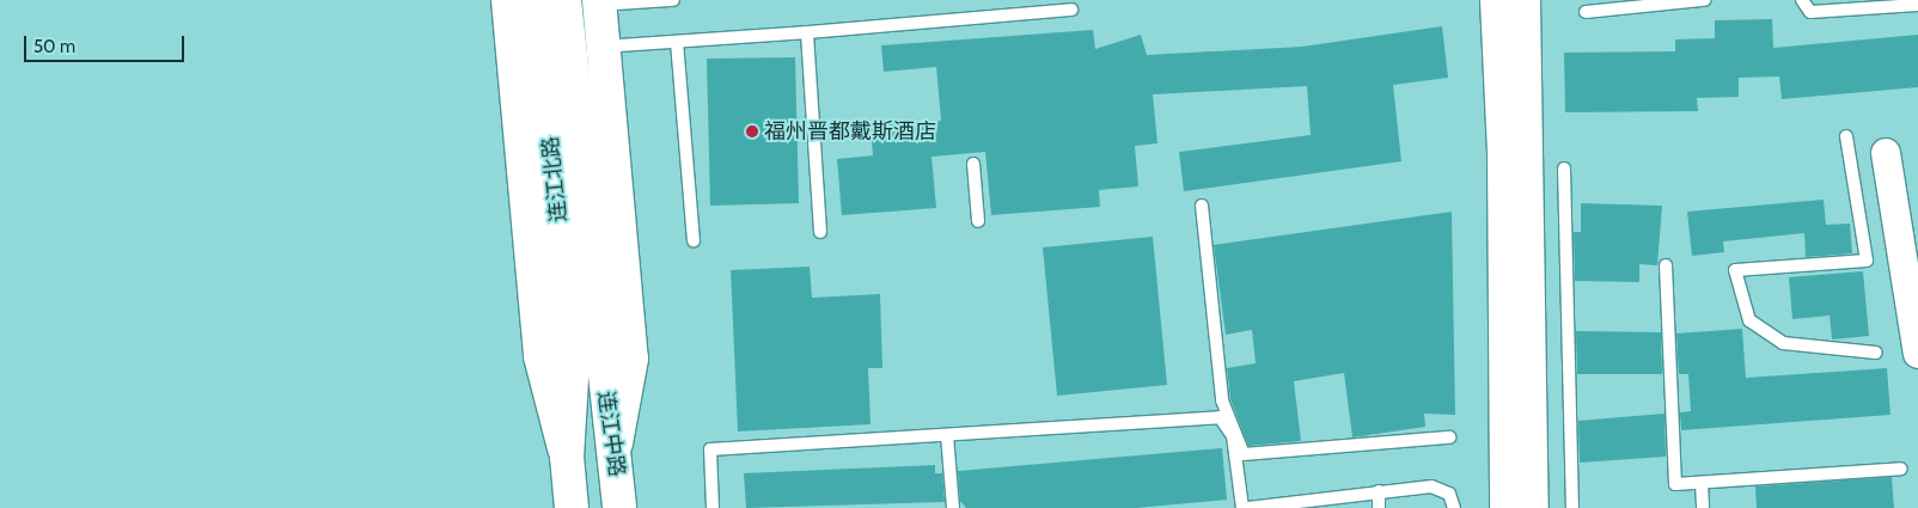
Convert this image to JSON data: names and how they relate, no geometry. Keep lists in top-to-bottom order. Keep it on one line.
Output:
{"streets":{"main road":["连江北路","连江中路"]},"crossings":[["连江北路","连江中路"]],"places":["福州晋都戴斯酒店"],"scale_bar":"50 m"}
